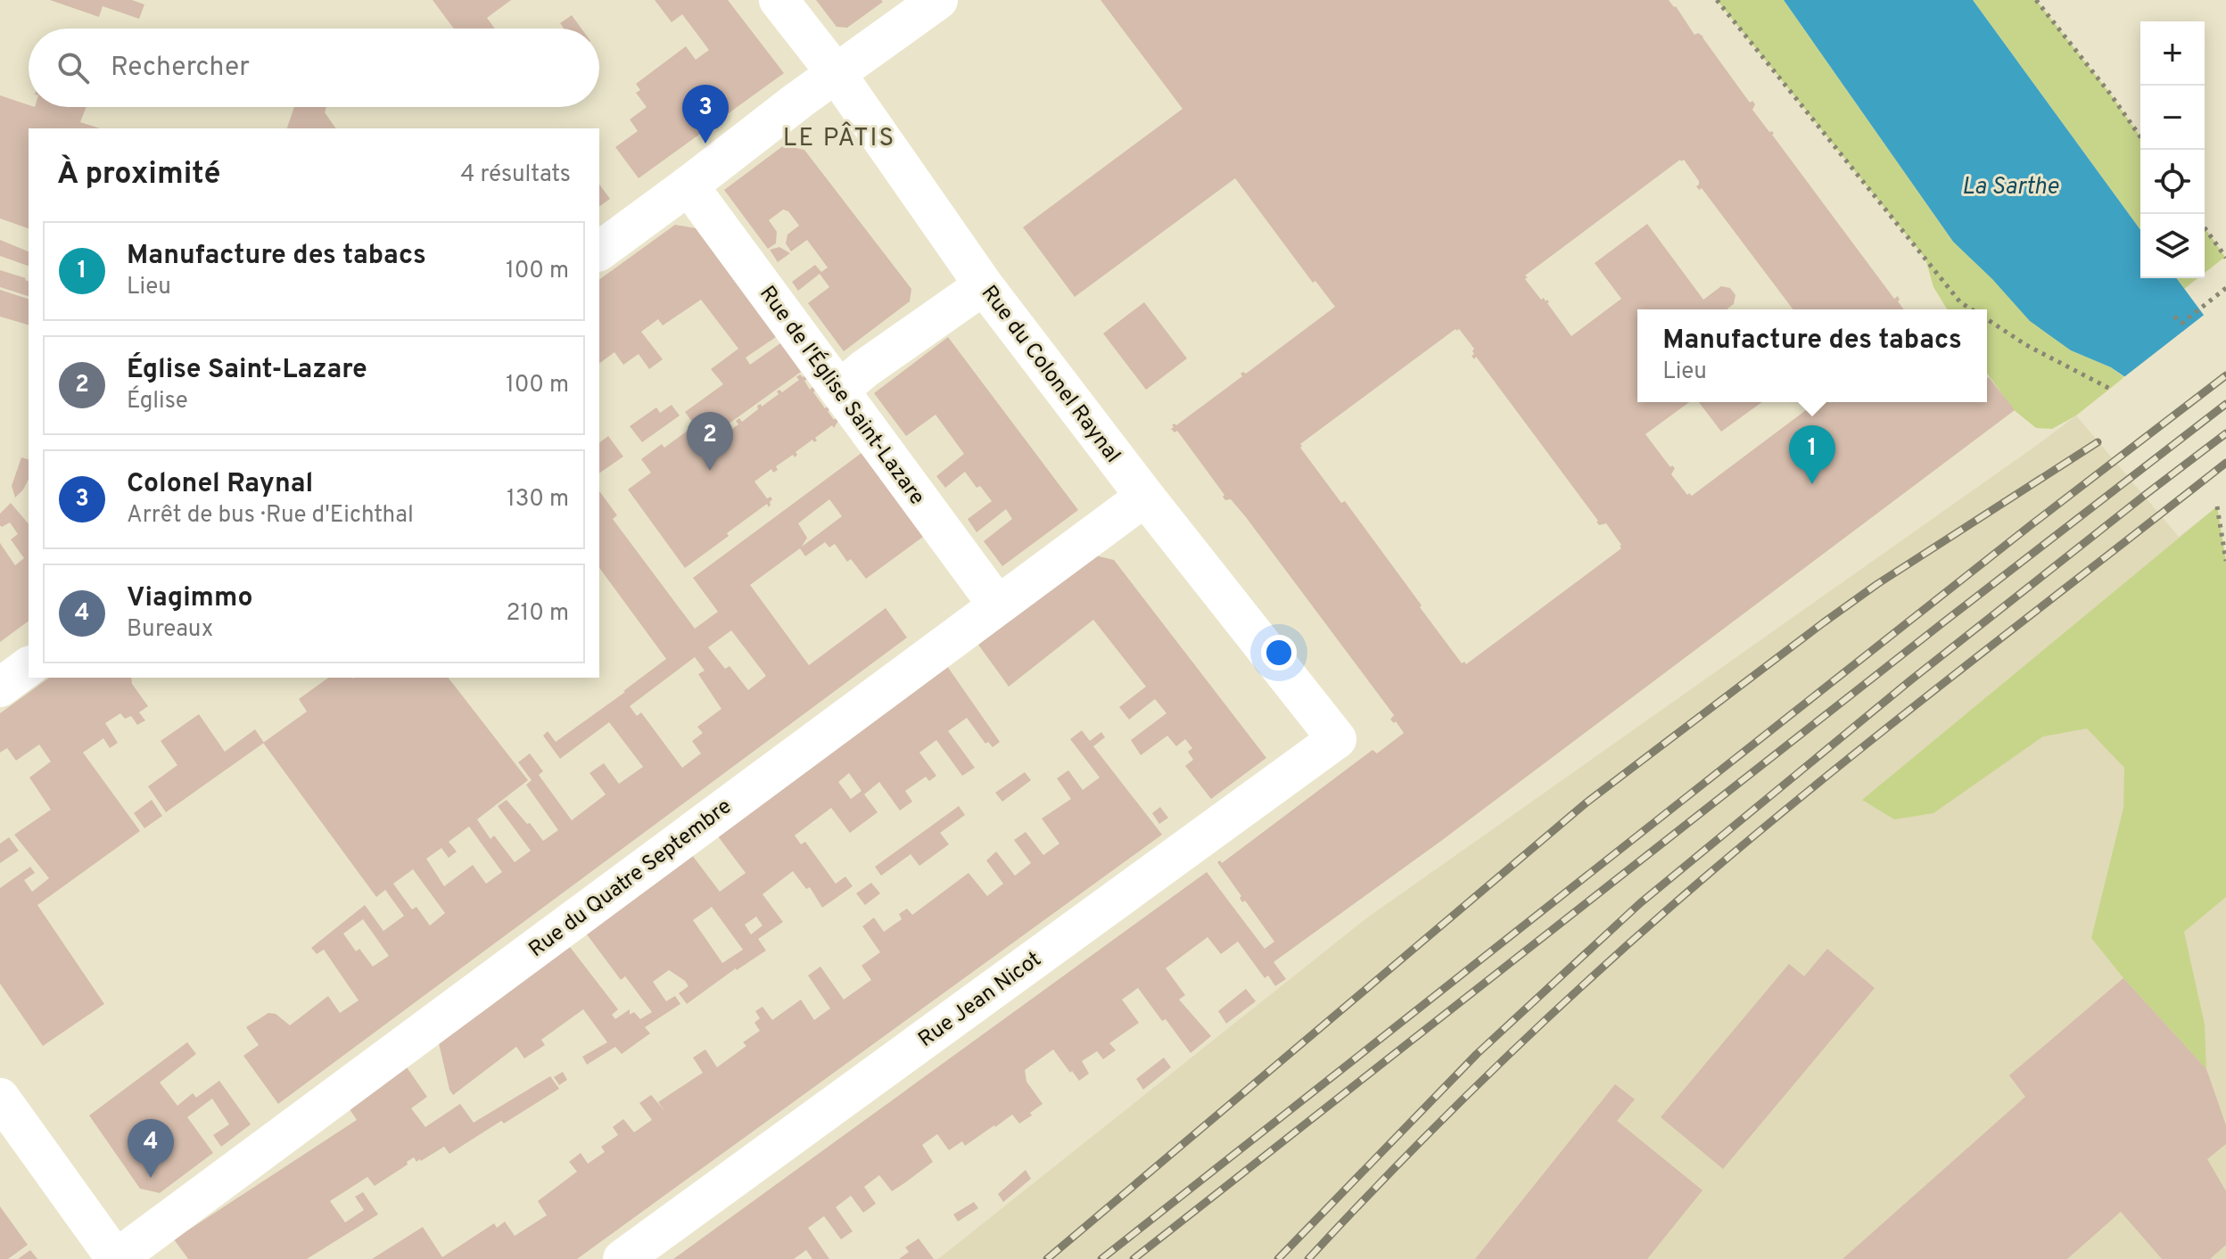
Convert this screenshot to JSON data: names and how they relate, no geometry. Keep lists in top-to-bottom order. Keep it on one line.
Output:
{"streets":{"street":["Rue du Colonel Raynal","Rue de l'Église Saint-Lazare","Rue du Quatre Septembre","Rue Jean Nicot"]},"crossings":[["Rue du Colonel Raynal","Rue du Quatre Septembre"],["Rue du Colonel Raynal","Rue Jean Nicot"],["Rue de l'Église Saint-Lazare","Rue du Quatre Septembre"]],"districts":["LE PÂTIS"],"water":["La Sarthe"],"page":{"map_buttons":["+","−"],"search":"Rechercher","pins":["3","2","1","4"],"heading":["À proximité","4 résultats"],"list":[{"mark":"1","name":"Manufacture des tabacs","note":"Lieu","value":"100 m"},{"mark":"2","name":"Église Saint-Lazare","note":"Église","value":"100 m"},{"mark":"3","name":"Colonel Raynal","note":"Arrêt de bus · Rue d'Eichthal","value":"130 m"},{"mark":"4","name":"Viagimmo","note":"Bureaux","value":"210 m"}],"popup":["Manufacture des tabacs","Lieu"]}}
